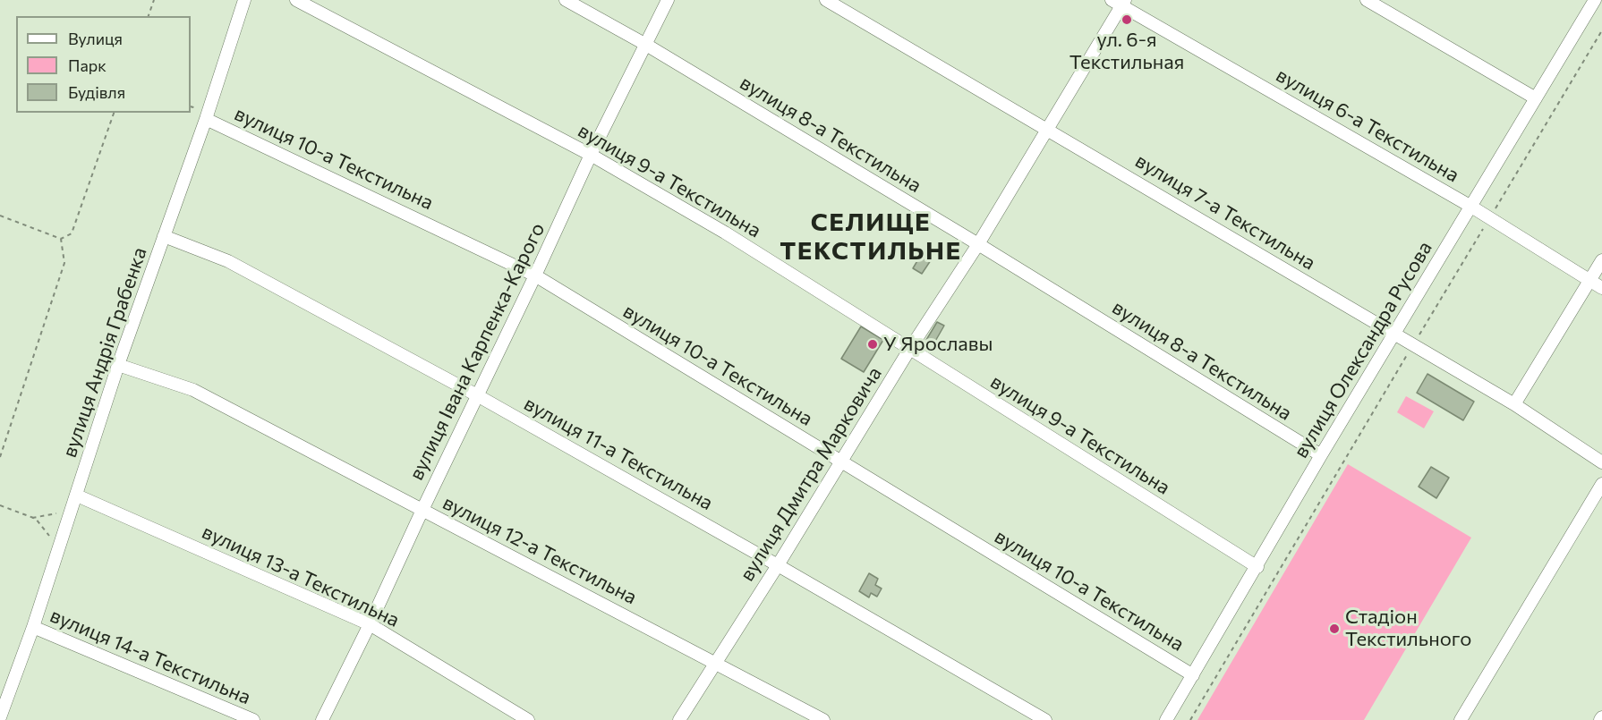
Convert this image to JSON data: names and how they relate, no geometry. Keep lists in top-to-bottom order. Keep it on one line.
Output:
{"streets":{"street":["вулиця 6-а Текстильна","вулиця 8-а Текстильна","вулиця 10-а Текстильна","вулиця 9-а Текстильна","вулиця 7-а Текстильна","вулиця Олександра Русова","вулиця Івана Карпенка-Карого","вулиця Андрія Грабенка","вулиця 11-а Текстильна","вулиця Дмитра Марковича","вулиця 12-а Текстильна","вулиця 13-а Текстильна","вулиця 14-а Текстильна"]},"crossings":[["вулиця 6-а Текстильна","вулиця Олександра Русова"],["вулиця 6-а Текстильна","вулиця Дмитра Марковича"],["вулиця 8-а Текстильна","вулиця Олександра Русова"],["вулиця 8-а Текстильна","вулиця Івана Карпенка-Карого"],["вулиця 8-а Текстильна","вулиця Дмитра Марковича"],["вулиця 10-а Текстильна","вулиця Олександра Русова"],["вулиця 10-а Текстильна","вулиця Івана Карпенка-Карого"],["вулиця 10-а Текстильна","вулиця Андрія Грабенка"],["вулиця 10-а Текстильна","вулиця Дмитра Марковича"],["вулиця 9-а Текстильна","вулиця Олександра Русова"],["вулиця 9-а Текстильна","вулиця Івана Карпенка-Карого"],["вулиця 9-а Текстильна","вулиця Дмитра Марковича"],["вулиця 7-а Текстильна","вулиця Олександра Русова"],["вулиця 7-а Текстильна","вулиця Дмитра Марковича"],["вулиця Івана Карпенка-Карого","вулиця 11-а Текстильна"],["вулиця Івана Карпенка-Карого","вулиця 12-а Текстильна"],["вулиця Івана Карпенка-Карого","вулиця 13-а Текстильна"],["вулиця Андрія Грабенка","вулиця 11-а Текстильна"],["вулиця Андрія Грабенка","вулиця 12-а Текстильна"],["вулиця Андрія Грабенка","вулиця 13-а Текстильна"],["вулиця Андрія Грабенка","вулиця 14-а Текстильна"],["вулиця 11-а Текстильна","вулиця Дмитра Марковича"],["вулиця Дмитра Марковича","вулиця 12-а Текстильна"]],"districts":["СЕЛИЩЕ ТЕКСТИЛЬНЕ"],"places":["ул. 6-я Текстильная","У Ярославы","Стадіон Текстильного"],"legend":["Вулиця","Парк","Будівля"]}
